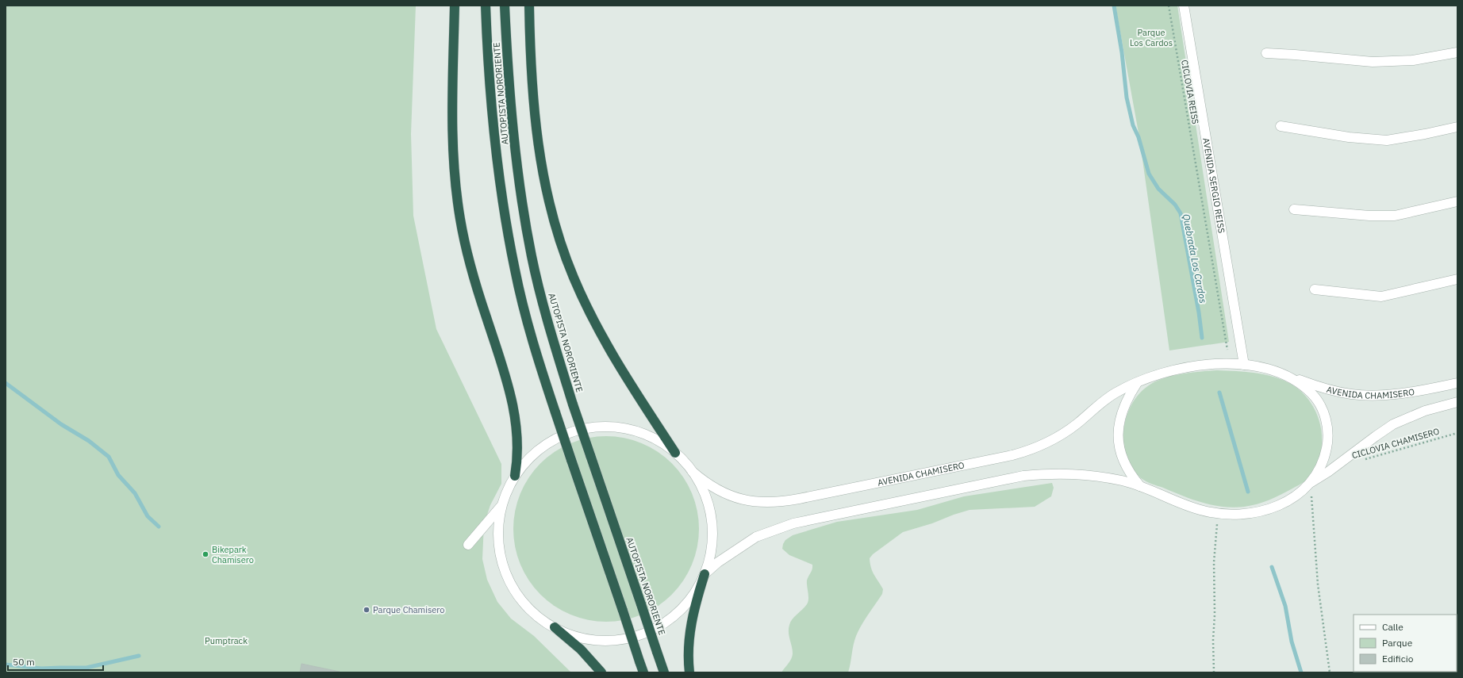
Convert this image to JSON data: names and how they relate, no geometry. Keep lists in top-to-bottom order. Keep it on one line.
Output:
{"streets":{"highway":["AUTOPISTA NORORIENTE"],"street":["AVENIDA SERGIO REISS","AVENIDA CHAMISERO"],"path":["CICLOVIA REISS","CICLOVIA CHAMISERO"]},"crossings":[["AVENIDA SERGIO REISS","AVENIDA CHAMISERO"]],"water":["Quebrada Los Cardos"],"parks":["Parque Los Cardos","Pumptrack"],"places":["Bikepark Chamisero","Parque Chamisero"],"legend":["Calle","Parque","Edificio"],"scale_bar":"50 m"}
